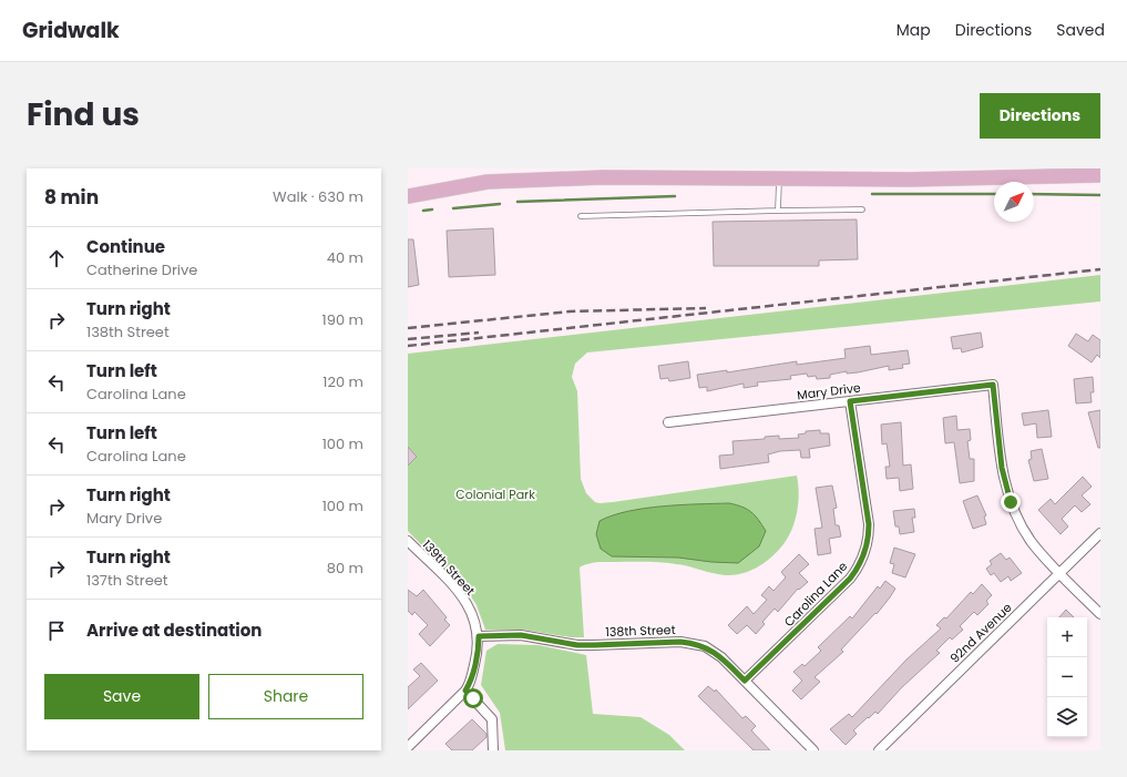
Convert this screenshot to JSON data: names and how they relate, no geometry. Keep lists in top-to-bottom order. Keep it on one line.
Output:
{"streets":{"street":["Mary Drive","139th Street","Carolina Lane","138th Street","92nd Avenue"]},"crossings":[["Mary Drive","Carolina Lane"],["Mary Drive","92nd Avenue"],["139th Street","138th Street"],["Carolina Lane","138th Street"]],"parks":["Colonial Park"],"north":"top right","page":{"header":"Gridwalk","nav":["Map","Directions","Saved"],"title":"Find us","buttons":["Directions",["Save","Share"]],"heading":["8 min","Walk · 630 m"],"list":[["Continue","Catherine Drive","40 m"],["Turn right","138th Street","190 m"],["Turn left","Carolina Lane","120 m"],["Turn left","Carolina Lane","100 m"],["Turn right","Mary Drive","100 m"],["Turn right","137th Street","80 m"],"Arrive at destination"],"map_buttons":["+","−"]}}
